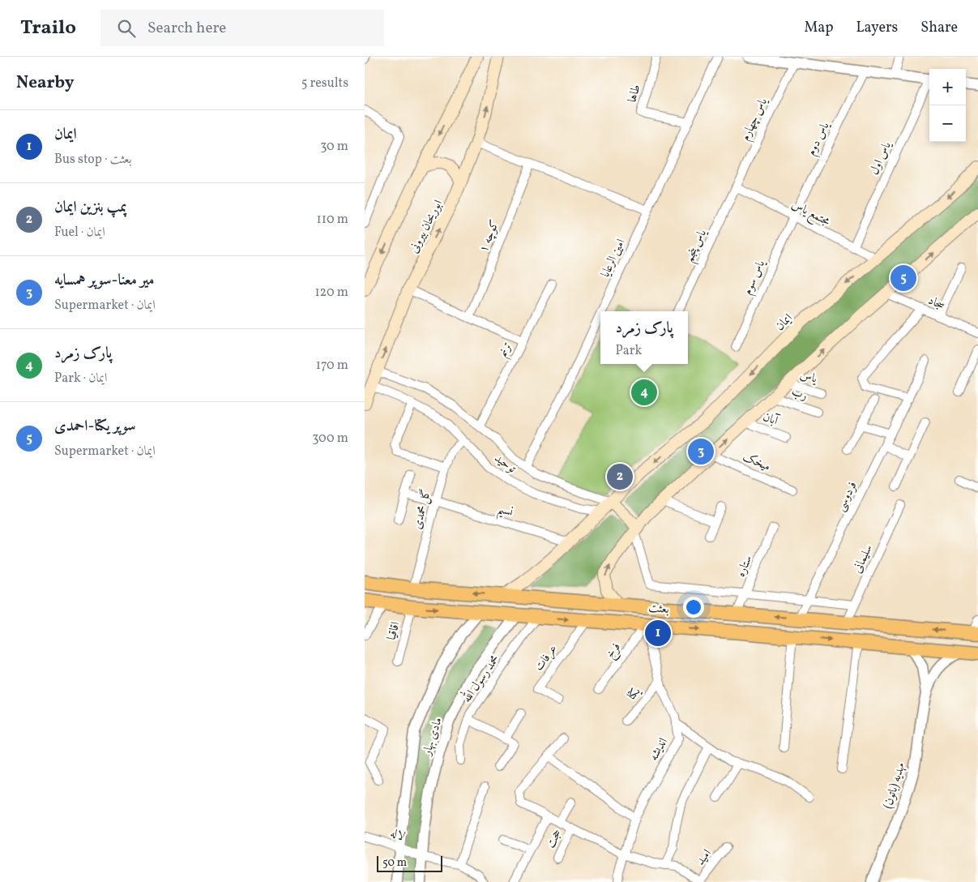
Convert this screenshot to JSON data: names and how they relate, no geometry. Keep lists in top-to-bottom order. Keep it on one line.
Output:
{"streets":{"main road":["ابوریحان بیرونی","ایمان","بعثت"],"street":["طاها","یاس چهارم","یاس دوم","یاس اول","مجتمع یاس","کوچه ۱","یاس پنجم","امین الرعایا","یاس سوم","سجاد","ترنم","یاس","رب","آبان","میخک","توحید","فردوسی","گل محمدی","نسیم","سلیمانی","ستاره","اقاقیا","فرخ","عرفات","محمد رسول الله","یکتا","مادی بهار","اندیشه","مهدیه (باتون)","لاله","حجت","امید"]},"crossings":[["طاها","امین الرعایا"],["یاس چهارم","مجتمع یاس"],["یاس چهارم","یاس پنجم"],["یاس دوم","مجتمع یاس"],["یاس دوم","یاس سوم"],["یاس اول","مجتمع یاس"],["مجتمع یاس","یاس پنجم"],["مجتمع یاس","یاس سوم"],["مجتمع یاس","ایمان"],["ابوریحان بیرونی","توحید"],["ایمان","توحید"],["ایمان","نسیم"],["ایمان","بعثت"],["توحید","گل محمدی"],["فردوسی","بعثت"],["گل محمدی","نسیم"],["گل محمدی","بعثت"],["سلیمانی","بعثت"],["ستاره","بعثت"],["بعثت","اقاقیا"],["بعثت","فرخ"],["بعثت","عرفات"],["بعثت","محمد رسول الله"],["بعثت","مادی بهار"],["بعثت","اندیشه"],["بعثت","مهدیه (باتون)"],["فرخ","اندیشه"],["یکتا","اندیشه"],["مادی بهار","لاله"]],"scale_bar":"50 m","page":{"header":"Trailo","search":"Search here","nav":["Map","Layers","Share"],"heading":["Nearby","5 results"],"map_buttons":["+","−"],"list":[{"mark":"1","name":"ایمان","note":"Bus stop · بعثت","value":"30 m"},{"mark":"2","name":"پمپ بنزین ایمان","note":"Fuel · ایمان","value":"110 m"},{"mark":"3","name":"میر معنا-سوپر همسایه","note":"Supermarket · ایمان","value":"120 m"},{"mark":"4","name":"پارک زمرد","note":"Park · ایمان","value":"170 m"},{"mark":"5","name":"سوپر یکتا-احمدی","note":"Supermarket · ایمان","value":"300 m"}],"pins":["5","4","3","2","1"],"popup":["پارک زمرد","Park"],"scale":"50 m"}}
